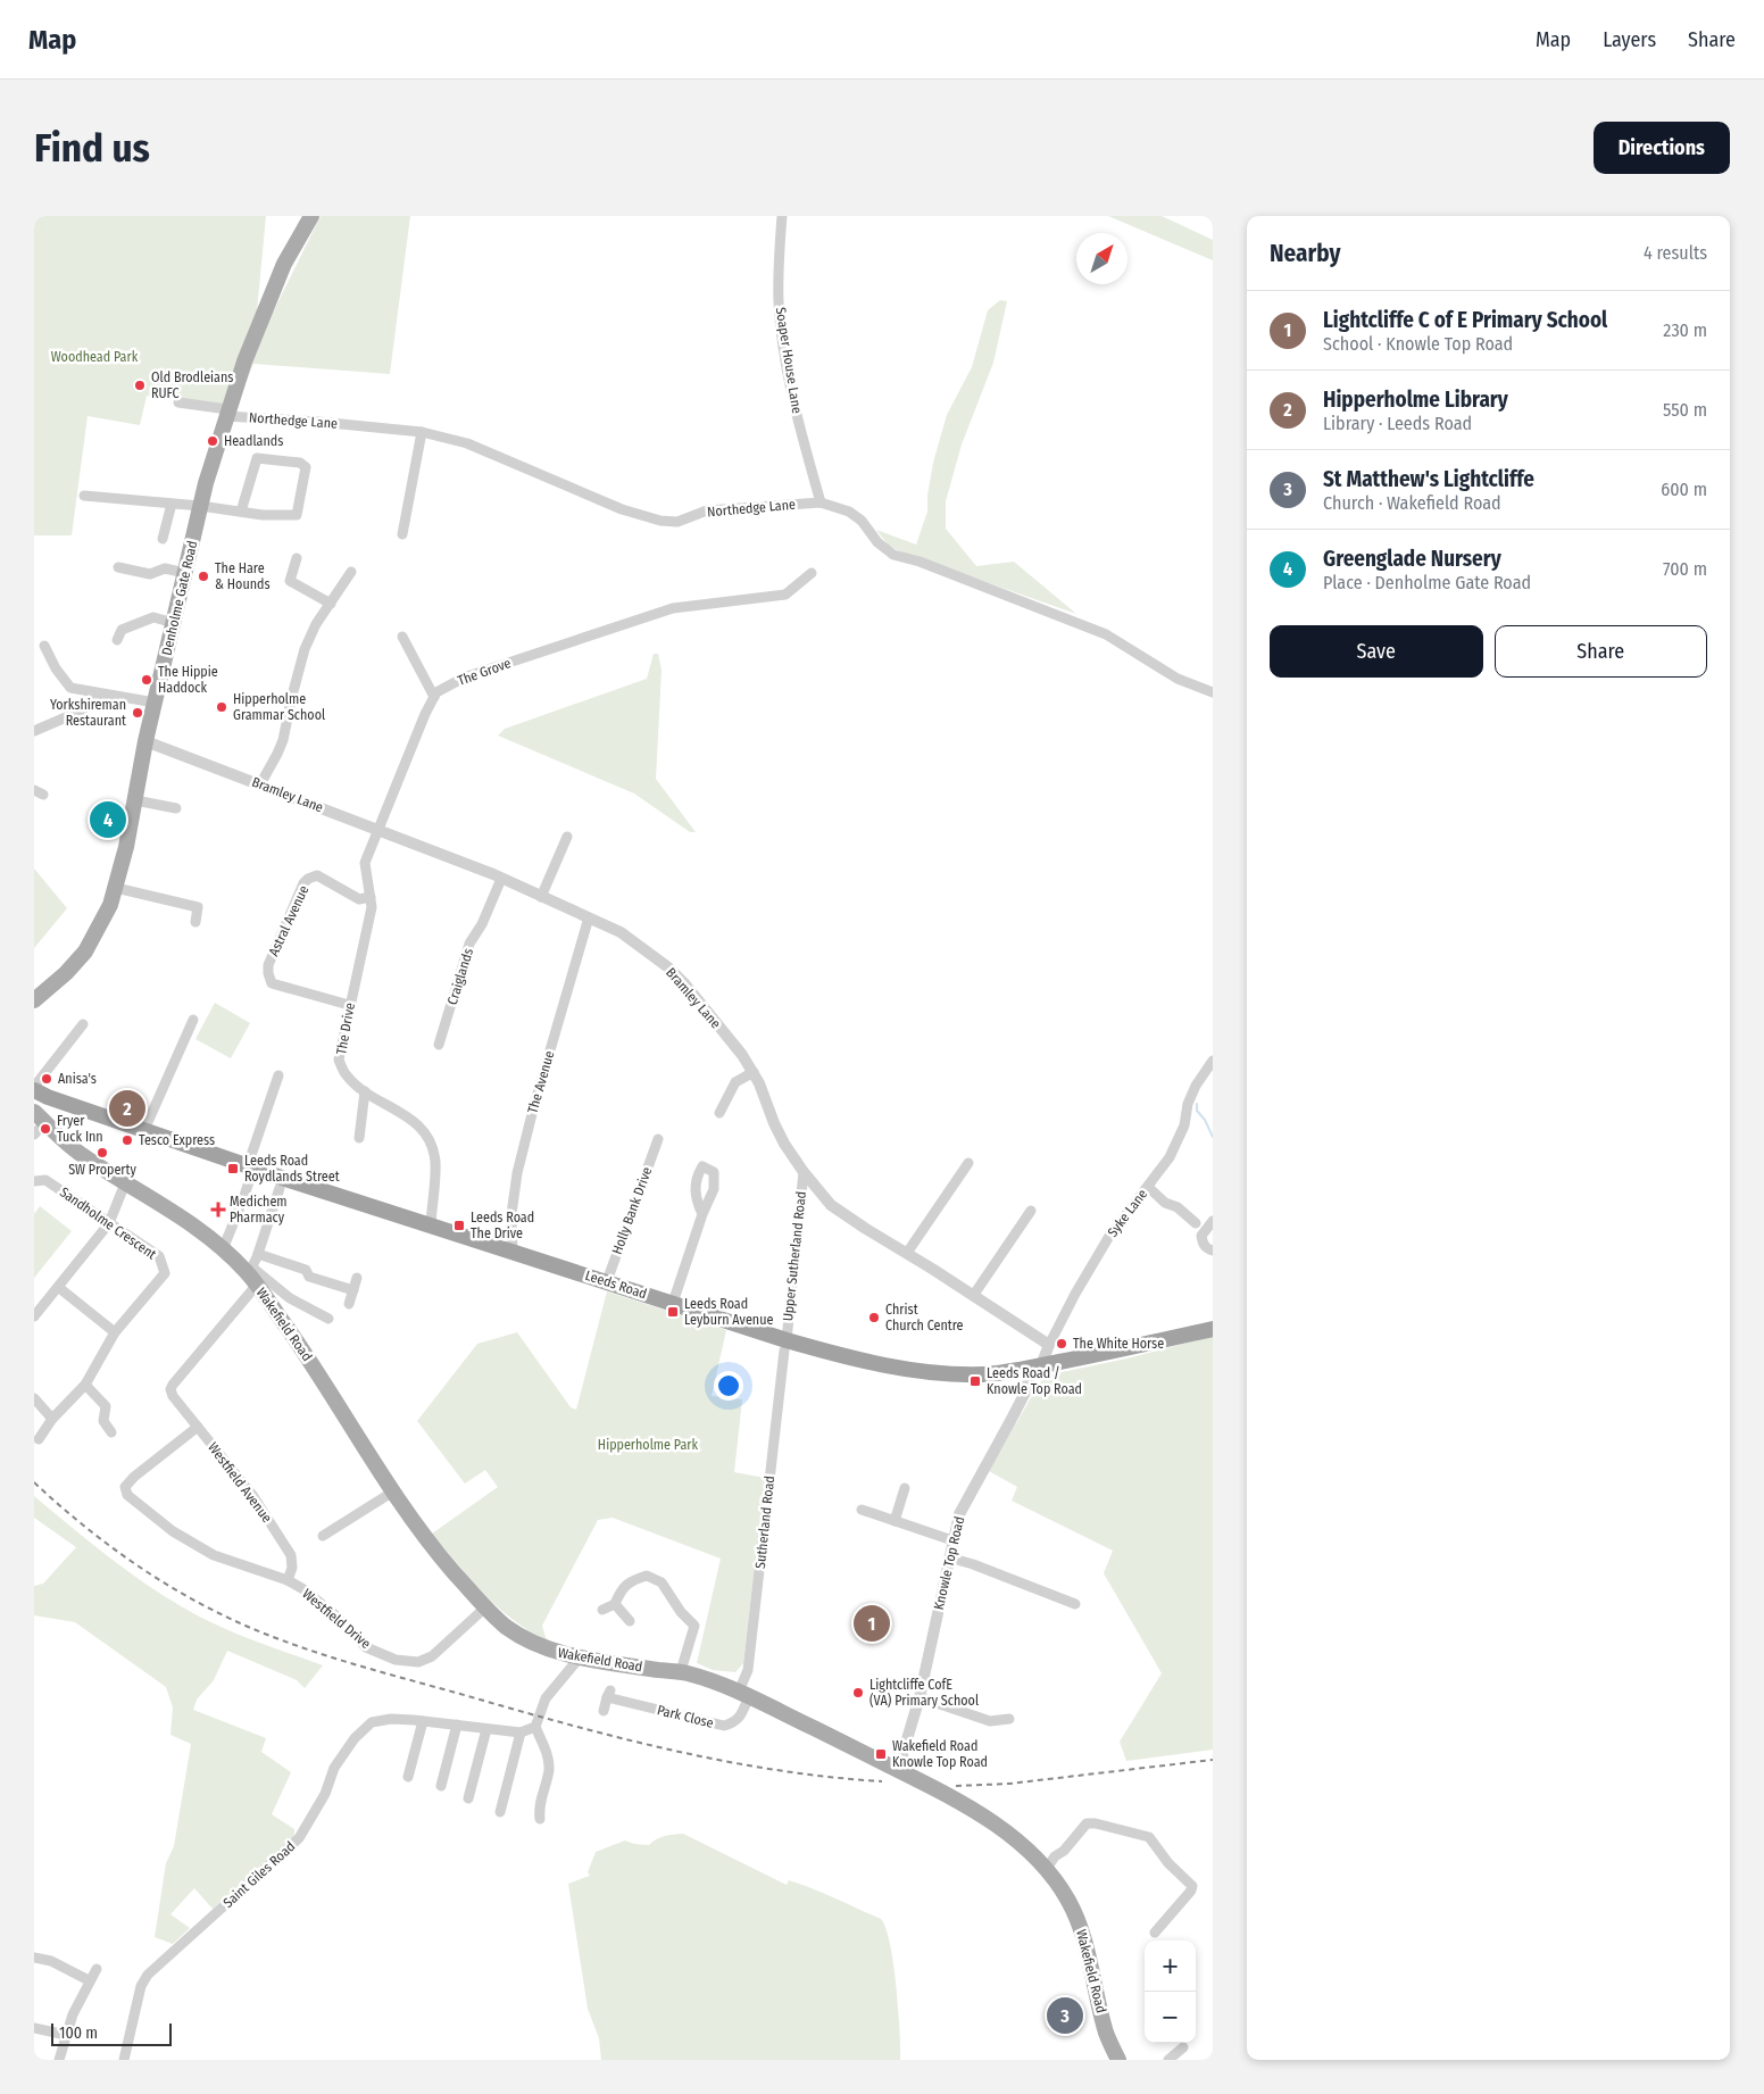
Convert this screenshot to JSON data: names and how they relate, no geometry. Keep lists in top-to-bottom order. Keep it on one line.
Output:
{"streets":{"highway":["Leeds Road"],"main road":["Denholme Gate Road","Wakefield Road"],"street":["Soaper House Lane","Northedge Lane","The Grove","Bramley Lane","Astral Avenue","Craiglands","The Drive","The Avenue","Holly Bank Drive","Syke Lane","Sandholme Crescent","Upper Sutherland Road","Westfield Avenue","Sutherland Road","Knowle Top Road","Westfield Drive","Park Close","Saint Giles Road"]},"crossings":[["Soaper House Lane","Northedge Lane"],["Northedge Lane","Denholme Gate Road"],["Denholme Gate Road","Bramley Lane"],["The Grove","Bramley Lane"],["The Grove","The Drive"],["Bramley Lane","Craiglands"],["Bramley Lane","The Drive"],["Bramley Lane","The Avenue"],["Bramley Lane","Syke Lane"],["Bramley Lane","Upper Sutherland Road"],["Astral Avenue","The Drive"],["The Drive","Leeds Road"],["The Avenue","Leeds Road"],["Holly Bank Drive","Leeds Road"],["Syke Lane","Leeds Road"],["Syke Lane","Knowle Top Road"],["Upper Sutherland Road","Leeds Road"],["Upper Sutherland Road","Sutherland Road"],["Leeds Road","Sutherland Road"],["Leeds Road","Knowle Top Road"],["Wakefield Road","Westfield Avenue"],["Wakefield Road","Sutherland Road"],["Wakefield Road","Knowle Top Road"],["Wakefield Road","Westfield Drive"],["Wakefield Road","Park Close"],["Westfield Avenue","Westfield Drive"],["Sutherland Road","Park Close"]],"parks":["Woodhead Park","Hipperholme Park"],"places":{"other":["Old Brodleians RUFC","Headlands","The Hare & Hounds","The Hippie Haddock","Hipperholme Grammar School","Yorkshireman Restaurant","Anisa's","Fryer Tuck Inn","Tesco Express","SW Property","Christ Church Centre","The White Horse","Lightcliffe CofE (VA) Primary School"],"transit":["Leeds Road Roydlands Street","Leeds Road The Drive","Leeds Road Leyburn Avenue","Leeds Road / Knowle Top Road","Wakefield Road Knowle Top Road"],"health":["Medichem Pharmacy"]},"scale_bar":"100 m","north":"top right","page":{"header":"Map","nav":["Map","Layers","Share"],"buttons":["Directions",["Save","Share"]],"title":"Find us","heading":["Nearby","4 results"],"list":[{"mark":"1","name":"Lightcliffe C of E Primary School","note":"School · Knowle Top Road","value":"230 m"},{"mark":"2","name":"Hipperholme Library","note":"Library · Leeds Road","value":"550 m"},{"mark":"3","name":"St Matthew's Lightcliffe","note":"Church · Wakefield Road","value":"600 m"},{"mark":"4","name":"Greenglade Nursery","note":"Place · Denholme Gate Road","value":"700 m"}],"pins":["4","2","1","3"],"map_buttons":["+","−"],"scale":"100 m"}}
